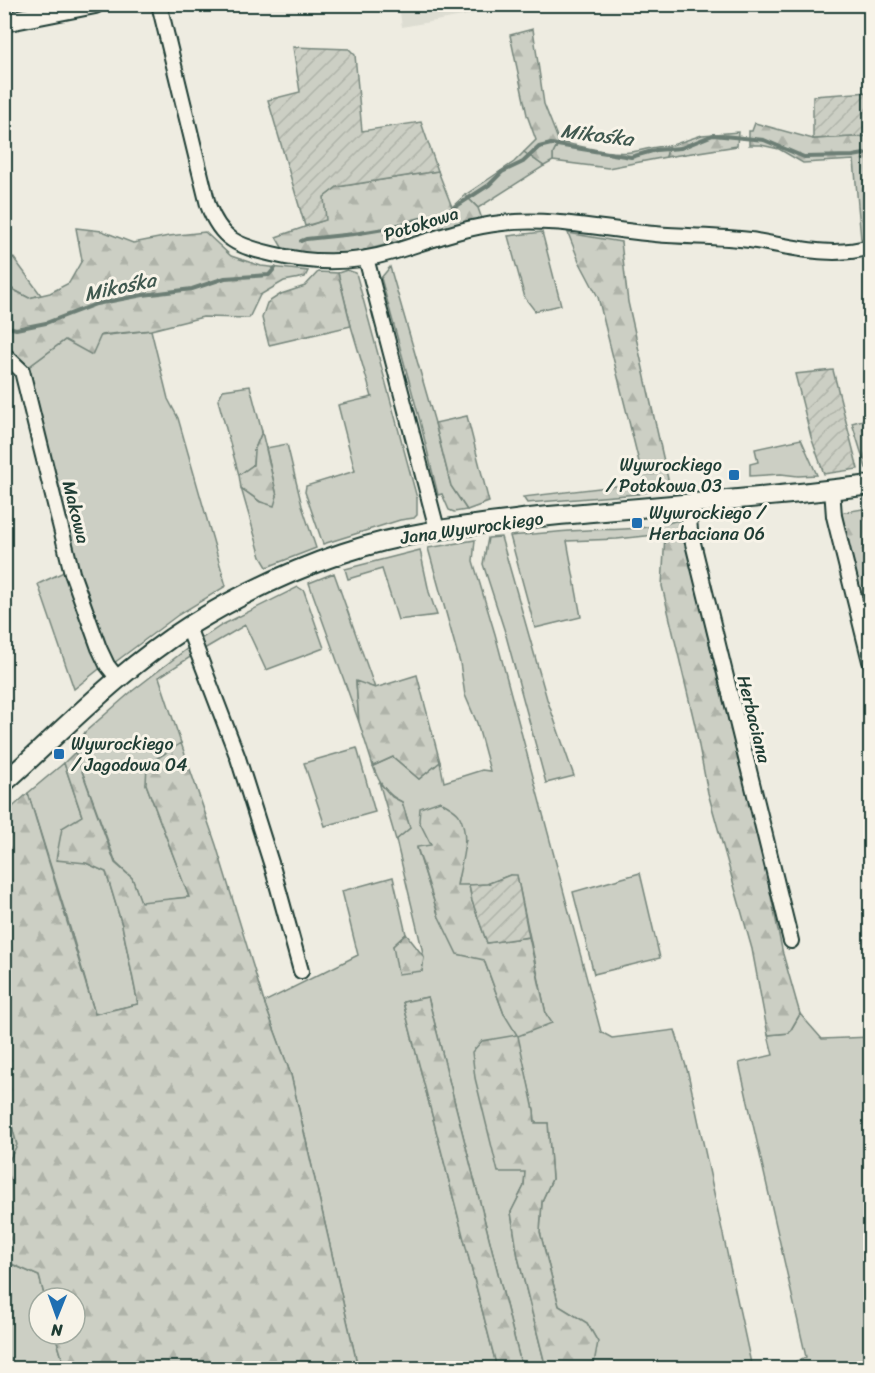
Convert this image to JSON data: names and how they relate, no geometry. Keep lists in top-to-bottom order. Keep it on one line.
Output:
{"streets":{"street":["Potokowa","Makowa","Jana Wywrockiego","Herbaciana"]},"crossings":[["Makowa","Jana Wywrockiego"],["Jana Wywrockiego","Herbaciana"]],"water":["Mikośka"],"places":{"transit":["Wywrockiego / Potokowa 03","Wywrockiego / Herbaciana 06","Wywrockiego / Jagodowa 04"]},"north":"bottom"}
